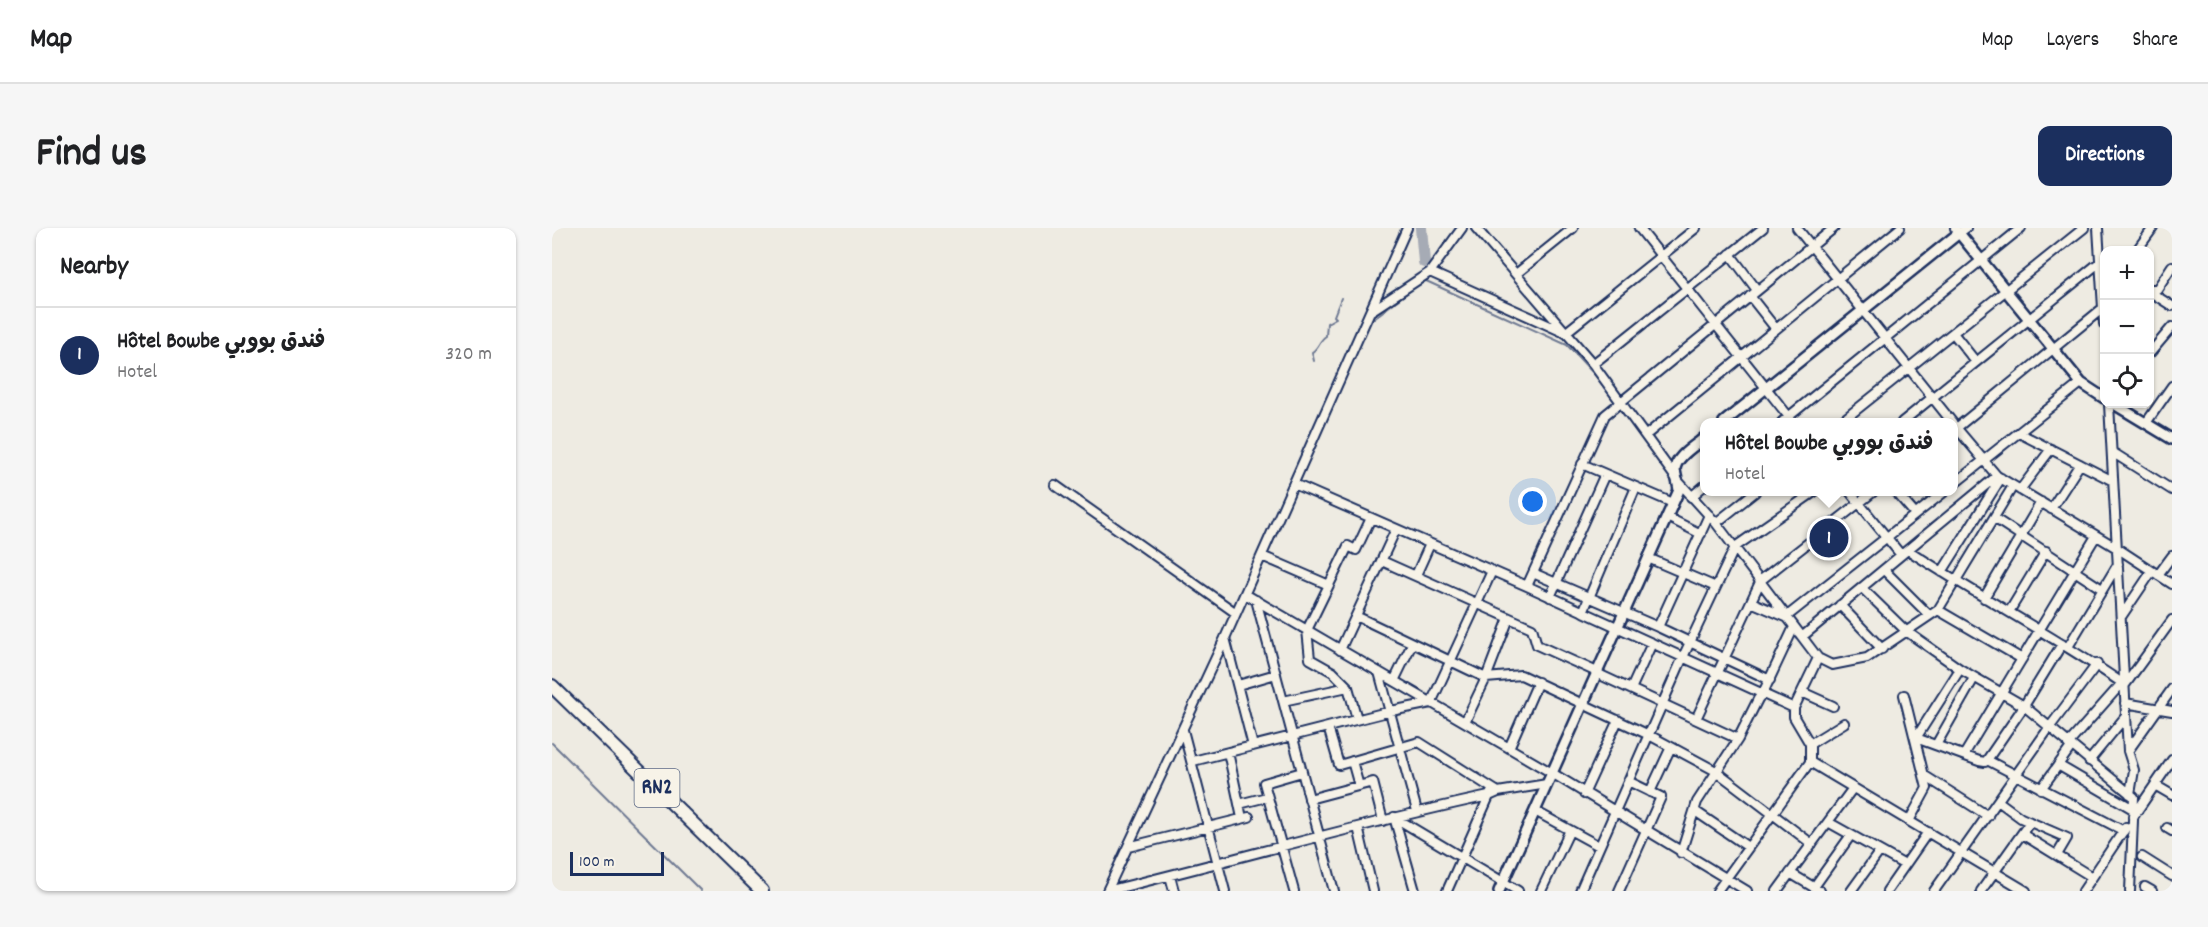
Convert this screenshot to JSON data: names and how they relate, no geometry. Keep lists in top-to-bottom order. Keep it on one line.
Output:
{"streets":{"highway":["RN2"]},"scale_bar":"100 m","page":{"header":"Map","nav":["Map","Layers","Share"],"title":"Find us","buttons":"Directions","heading":"Nearby","map_buttons":["+","−"],"list":[{"mark":"1","name":"Hôtel Bowbe فندق بووبي","note":"Hotel","value":"320 m"}],"popup":["Hôtel Bowbe فندق بووبي","Hotel"],"pins":"1","scale":"100 m"}}
